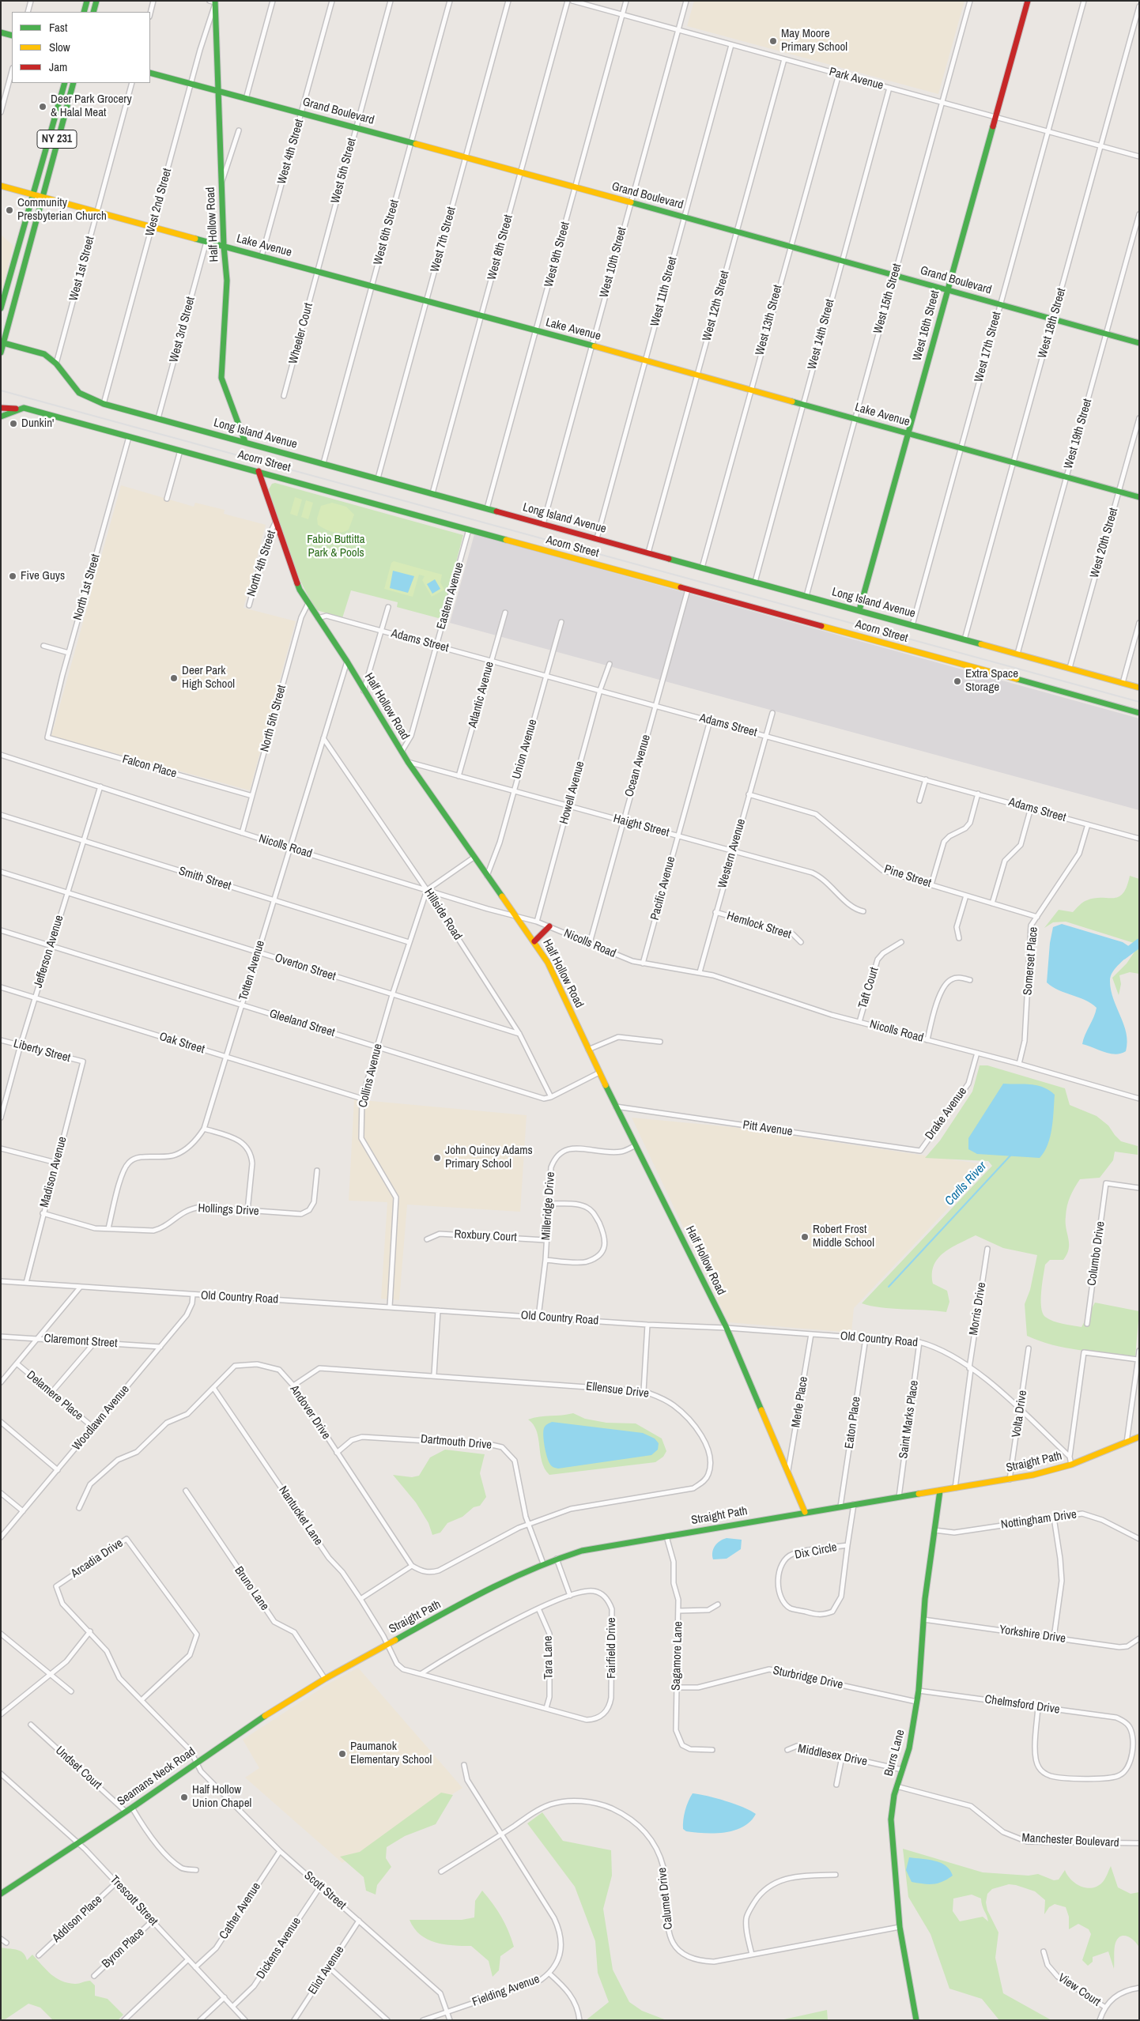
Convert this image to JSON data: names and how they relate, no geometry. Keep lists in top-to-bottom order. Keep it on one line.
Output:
{"streets":{"street":["Park Avenue","Grand Boulevard","NY 231","West 4th Street","West 5th Street","West 2nd Street","Half Hollow Road","West 6th Street","West 7th Street","Lake Avenue","West 8th Street","West 9th Street","West 10th Street","West 1st Street","West 11th Street","West 15th Street","West 12th Street","West 13th Street","West 18th Street","West 16th Street","West 3rd Street","Wheeler Court","West 14th Street","West 17th Street","Long Island Avenue","West 19th Street","Acorn Street","West 20th Street","North 4th Street","North 1st Street","Eastern Avenue","Adams Street","Atlantic Avenue","North 5th Street","Union Avenue","Ocean Avenue","Falcon Place","Howell Avenue","Haight Street","Nicolls Road","Western Avenue","Pine Street","Smith Street","Pacific Avenue","Hillside Road","Hemlock Street","Jefferson Avenue","Somerset Place","Overton Street","Totten Avenue","Taft Court","Gleeland Street","Oak Street","Liberty Street","Collins Avenue","Drake Avenue","Pitt Avenue","Madison Avenue","Milleridge Drive","Hollings Drive","Roxbury Court","Columbo Drive","Old Country Road","Morris Drive","Claremont Street","Ellensue Drive","Delamere Place","Merle Place","Andover Drive","Volta Drive","Woodlawn Avenue","Saint Marks Place","Eaton Place","Dartmouth Drive","Straight Path","Nantucket Lane","Nottingham Drive","Dix Circle","Arcadia Drive","Bruno Lane","Yorkshire Drive","Fairfield Drive","Sagamore Lane","Tara Lane","Sturbridge Drive","Chelmsford Drive","Burrs Lane","Middlesex Drive","Undset Court","Seamans Neck Road","Manchester Boulevard","Scott Street","Calumet Drive","Trescott Street","Cather Avenue","Addison Place","Byron Place","Dickens Avenue","Eliot Avenue","View Court","Fielding Avenue"]},"crossings":[["Park Avenue","West 9th Street"],["Park Avenue","West 10th Street"],["Park Avenue","West 11th Street"],["Park Avenue","West 15th Street"],["Park Avenue","West 12th Street"],["Park Avenue","West 13th Street"],["Park Avenue","West 18th Street"],["Park Avenue","West 16th Street"],["Park Avenue","West 14th Street"],["Park Avenue","West 17th Street"],["Grand Boulevard","West 4th Street"],["Grand Boulevard","West 5th Street"],["Grand Boulevard","West 2nd Street"],["Grand Boulevard","Half Hollow Road"],["Grand Boulevard","West 6th Street"],["Grand Boulevard","West 7th Street"],["Grand Boulevard","West 8th Street"],["Grand Boulevard","West 9th Street"],["Grand Boulevard","West 10th Street"],["Grand Boulevard","West 11th Street"],["Grand Boulevard","West 15th Street"],["Grand Boulevard","West 12th Street"],["Grand Boulevard","West 13th Street"],["Grand Boulevard","West 18th Street"],["Grand Boulevard","West 16th Street"],["Grand Boulevard","West 14th Street"],["Grand Boulevard","West 17th Street"],["Grand Boulevard","West 19th Street"],["NY 231","Lake Avenue"],["NY 231","Long Island Avenue"],["West 4th Street","Lake Avenue"],["West 5th Street","Lake Avenue"],["West 5th Street","Wheeler Court"],["West 2nd Street","Half Hollow Road"],["West 2nd Street","Lake Avenue"],["West 2nd Street","Long Island Avenue"],["Half Hollow Road","Lake Avenue"],["Half Hollow Road","Long Island Avenue"],["Half Hollow Road","Acorn Street"],["Half Hollow Road","North 4th Street"],["Half Hollow Road","Eastern Avenue"],["Half Hollow Road","Adams Street"],["Half Hollow Road","North 5th Street"],["Half Hollow Road","Union Avenue"],["Half Hollow Road","Haight Street"],["Half Hollow Road","Nicolls Road"],["Half Hollow Road","Totten Avenue"],["Half Hollow Road","Pitt Avenue"],["Half Hollow Road","Milleridge Drive"],["Half Hollow Road","Old Country Road"],["Half Hollow Road","Merle Place"],["Half Hollow Road","Straight Path"],["West 6th Street","Lake Avenue"],["West 6th Street","Long Island Avenue"],["West 7th Street","Lake Avenue"],["West 7th Street","Long Island Avenue"],["Lake Avenue","West 8th Street"],["Lake Avenue","West 9th Street"],["Lake Avenue","West 10th Street"],["Lake Avenue","West 1st Street"],["Lake Avenue","West 11th Street"],["Lake Avenue","West 15th Street"],["Lake Avenue","West 12th Street"],["Lake Avenue","West 13th Street"],["Lake Avenue","West 18th Street"],["Lake Avenue","West 16th Street"],["Lake Avenue","West 3rd Street"],["Lake Avenue","Wheeler Court"],["Lake Avenue","West 14th Street"],["Lake Avenue","West 17th Street"],["Lake Avenue","West 19th Street"],["Lake Avenue","West 20th Street"],["West 8th Street","Long Island Avenue"],["West 9th Street","Long Island Avenue"],["West 10th Street","Long Island Avenue"],["West 1st Street","Long Island Avenue"],["West 11th Street","Long Island Avenue"],["West 15th Street","Long Island Avenue"],["West 12th Street","Long Island Avenue"],["West 13th Street","Long Island Avenue"],["West 18th Street","Long Island Avenue"],["West 16th Street","Long Island Avenue"],["West 3rd Street","Long Island Avenue"],["West 14th Street","Long Island Avenue"],["West 17th Street","Long Island Avenue"],["Long Island Avenue","West 19th Street"],["Long Island Avenue","West 20th Street"],["Acorn Street","North 1st Street"],["Acorn Street","Eastern Avenue"],["Acorn Street","Ocean Avenue"],["North 1st Street","Falcon Place"],["Eastern Avenue","Adams Street"],["Adams Street","Atlantic Avenue"],["Adams Street","Union Avenue"],["Adams Street","Ocean Avenue"],["Adams Street","Howell Avenue"],["Adams Street","Western Avenue"],["Adams Street","Pacific Avenue"],["Adams Street","Somerset Place"],["Atlantic Avenue","Haight Street"],["North 5th Street","Falcon Place"],["North 5th Street","Nicolls Road"],["Union Avenue","Haight Street"],["Ocean Avenue","Haight Street"],["Ocean Avenue","Nicolls Road"],["Howell Avenue","Haight Street"],["Howell Avenue","Nicolls Road"],["Haight Street","Western Avenue"],["Haight Street","Pacific Avenue"],["Nicolls Road","Western Avenue"],["Nicolls Road","Pacific Avenue"],["Nicolls Road","Hillside Road"],["Nicolls Road","Jefferson Avenue"],["Nicolls Road","Somerset Place"],["Nicolls Road","Totten Avenue"],["Nicolls Road","Taft Court"],["Nicolls Road","Collins Avenue"],["Nicolls Road","Drake Avenue"],["Western Avenue","Pine Street"],["Western Avenue","Hemlock Street"],["Pine Street","Somerset Place"],["Smith Street","Jefferson Avenue"],["Smith Street","Totten Avenue"],["Smith Street","Collins Avenue"],["Hillside Road","Overton Street"],["Hillside Road","Totten Avenue"],["Hillside Road","Gleeland Street"],["Hillside Road","Collins Avenue"],["Jefferson Avenue","Overton Street"],["Jefferson Avenue","Gleeland Street"],["Jefferson Avenue","Oak Street"],["Jefferson Avenue","Liberty Street"],["Overton Street","Totten Avenue"],["Overton Street","Collins Avenue"],["Totten Avenue","Gleeland Street"],["Totten Avenue","Oak Street"],["Totten Avenue","Hollings Drive"],["Gleeland Street","Collins Avenue"],["Oak Street","Collins Avenue"],["Liberty Street","Madison Avenue"],["Collins Avenue","Old Country Road"],["Drake Avenue","Pitt Avenue"],["Madison Avenue","Hollings Drive"],["Madison Avenue","Old Country Road"],["Milleridge Drive","Roxbury Court"],["Milleridge Drive","Old Country Road"],["Old Country Road","Morris Drive"],["Old Country Road","Merle Place"],["Old Country Road","Volta Drive"],["Old Country Road","Woodlawn Avenue"],["Old Country Road","Saint Marks Place"],["Old Country Road","Eaton Place"],["Morris Drive","Straight Path"],["Claremont Street","Woodlawn Avenue"],["Ellensue Drive","Andover Drive"],["Ellensue Drive","Dartmouth Drive"],["Delamere Place","Woodlawn Avenue"],["Andover Drive","Dartmouth Drive"],["Andover Drive","Nantucket Lane"],["Volta Drive","Straight Path"],["Saint Marks Place","Straight Path"],["Eaton Place","Straight Path"],["Dartmouth Drive","Straight Path"],["Straight Path","Nantucket Lane"],["Straight Path","Dix Circle"],["Straight Path","Bruno Lane"],["Straight Path","Fairfield Drive"],["Straight Path","Sagamore Lane"],["Straight Path","Burrs Lane"],["Straight Path","Seamans Neck Road"],["Nantucket Lane","Fairfield Drive"],["Nottingham Drive","Burrs Lane"],["Arcadia Drive","Seamans Neck Road"],["Arcadia Drive","Scott Street"],["Bruno Lane","Seamans Neck Road"],["Yorkshire Drive","Burrs Lane"],["Fairfield Drive","Tara Lane"],["Sagamore Lane","Sturbridge Drive"],["Sturbridge Drive","Burrs Lane"],["Chelmsford Drive","Burrs Lane"],["Burrs Lane","Middlesex Drive"],["Burrs Lane","Manchester Boulevard"],["Burrs Lane","Calumet Drive"],["Undset Court","Seamans Neck Road"],["Seamans Neck Road","Scott Street"],["Seamans Neck Road","Trescott Street"],["Scott Street","Cather Avenue"],["Scott Street","Dickens Avenue"],["Scott Street","Eliot Avenue"],["Scott Street","Fielding Avenue"],["Calumet Drive","Fielding Avenue"],["Trescott Street","Cather Avenue"],["Trescott Street","Addison Place"],["Trescott Street","Byron Place"]],"water":["Carlls River"],"parks":["Fabio Buttitta Park & Pools"],"places":["May Moore Primary School","Deer Park Grocery & Halal Meat","Community Presbyterian Church","Dunkin'","Five Guys","Deer Park High School","Extra Space Storage","John Quincy Adams Primary School","Robert Frost Middle School","Paumanok Elementary School","Half Hollow Union Chapel"],"legend":["Fast","Slow","Jam"]}
